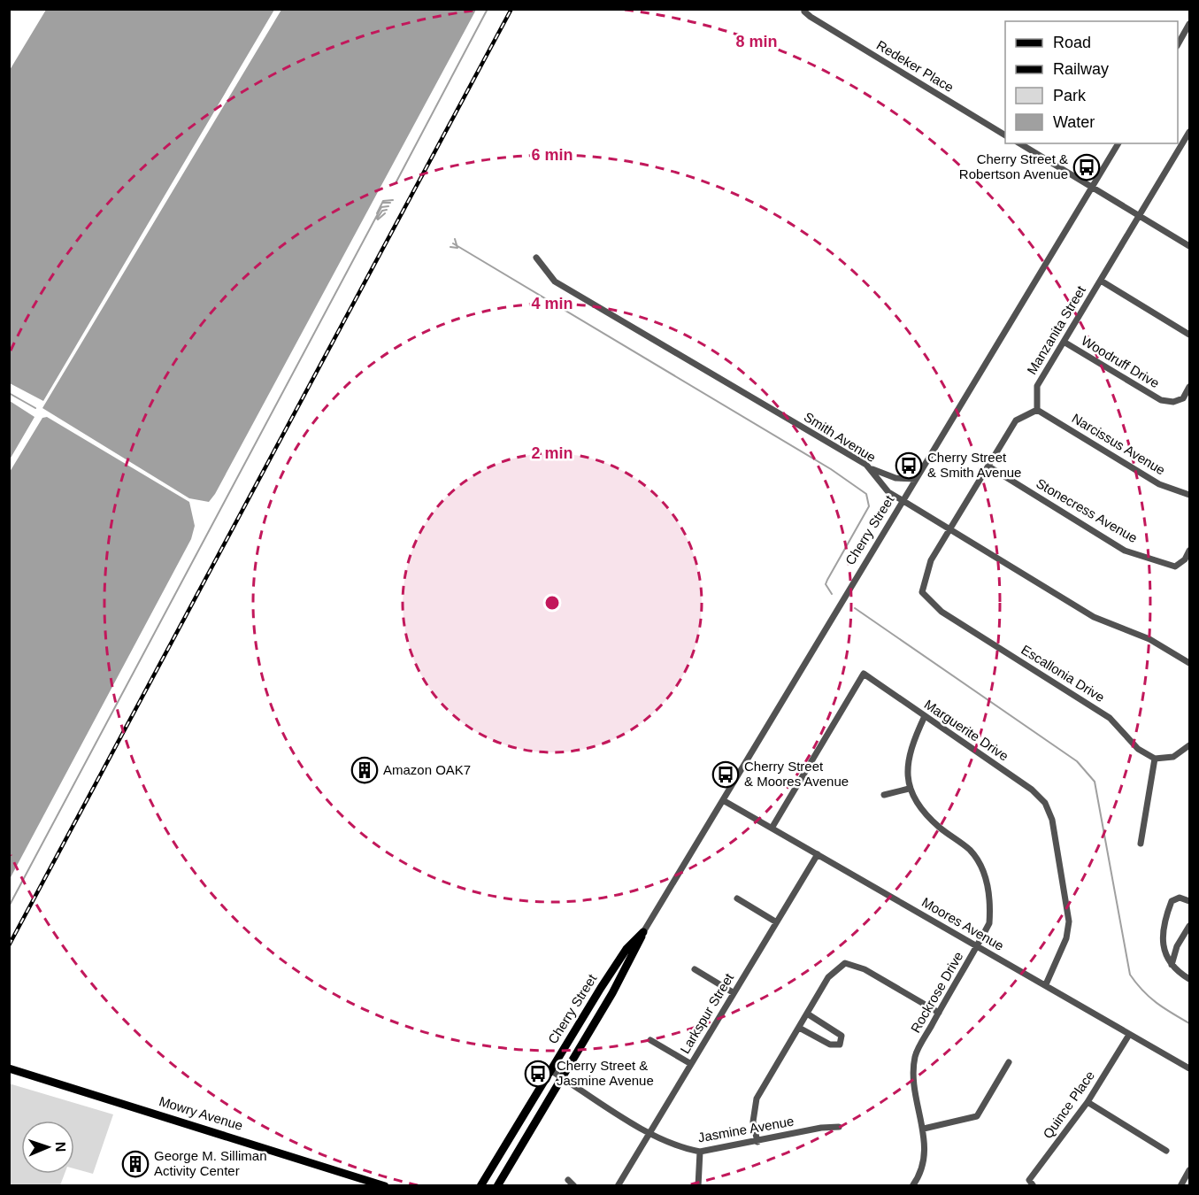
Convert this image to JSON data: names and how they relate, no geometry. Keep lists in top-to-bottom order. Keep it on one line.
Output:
{"streets":{"main road":["Cherry Street","Mowry Avenue"],"street":["Redeker Place","Manzanita Street","Woodruff Drive","Smith Avenue","Narcissus Avenue","Stonecress Avenue","Escallonia Drive","Marguerite Drive","Moores Avenue","Rockrose Drive","Larkspur Street","Quince Place","Jasmine Avenue"]},"crossings":[["Manzanita Street","Woodruff Drive"],["Manzanita Street","Narcissus Avenue"],["Smith Avenue","Cherry Street"],["Smith Avenue","Escallonia Drive"],["Cherry Street","Moores Avenue"],["Cherry Street","Jasmine Avenue"],["Marguerite Drive","Moores Avenue"],["Marguerite Drive","Rockrose Drive"],["Moores Avenue","Rockrose Drive"],["Moores Avenue","Larkspur Street"],["Moores Avenue","Quince Place"],["Larkspur Street","Jasmine Avenue"]],"places":{"bus stop":["Cherry Street & Robertson Avenue","Cherry Street & Smith Avenue","Cherry Street & Moores Avenue","Cherry Street & Jasmine Avenue"],"building":["Amazon OAK7","George M. Silliman Activity Center"]},"legend":["Road","Railway","Park","Water"],"north":"right","rings":["8 min","6 min","4 min","2 min"]}
